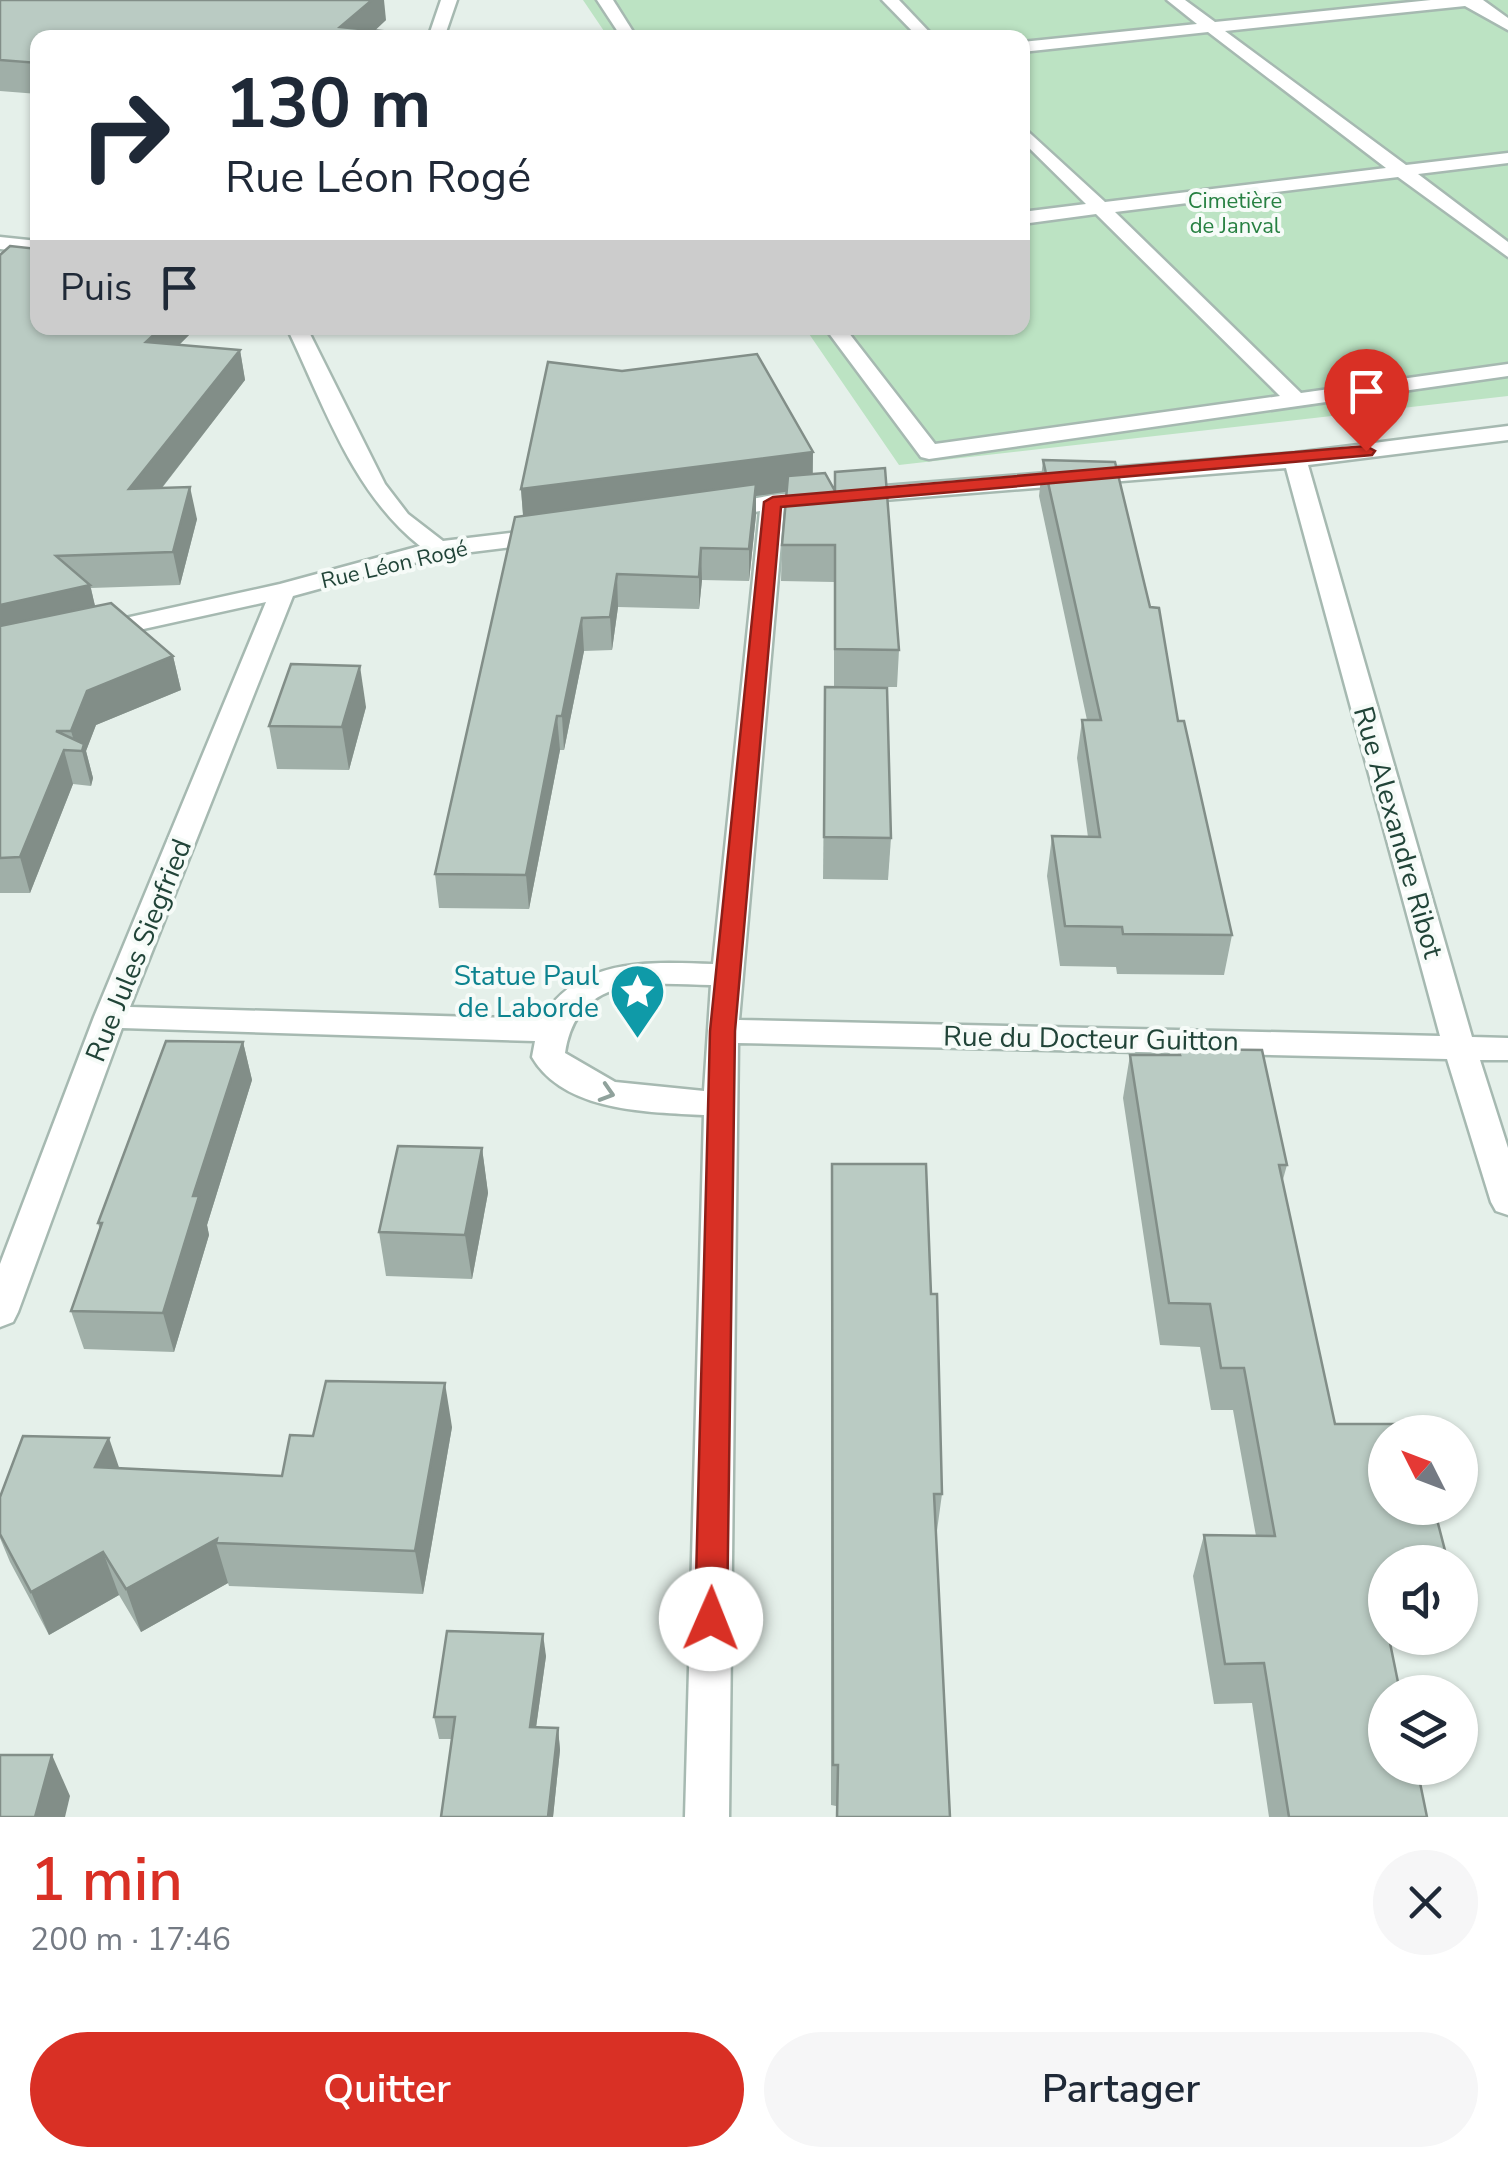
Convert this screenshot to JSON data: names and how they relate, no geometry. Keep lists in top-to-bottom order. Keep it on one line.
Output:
{"streets":{"street":["Rue Léon Rogé","Rue Alexandre Ribot","Rue Jules Siegfried","Rue du Docteur Guitton"]},"crossings":[["Rue Léon Rogé","Rue Jules Siegfried"],["Rue Alexandre Ribot","Rue du Docteur Guitton"]],"parks":["Cimetière de Janval"],"places":{"place":["Statue Paul de Laborde"]},"north":"top left","page":{"turn":["130 m","Rue Léon Rogé"],"then":"Puis","heading":["1 min","200 m · 17:46"],"buttons":["Quitter","Partager"]}}
